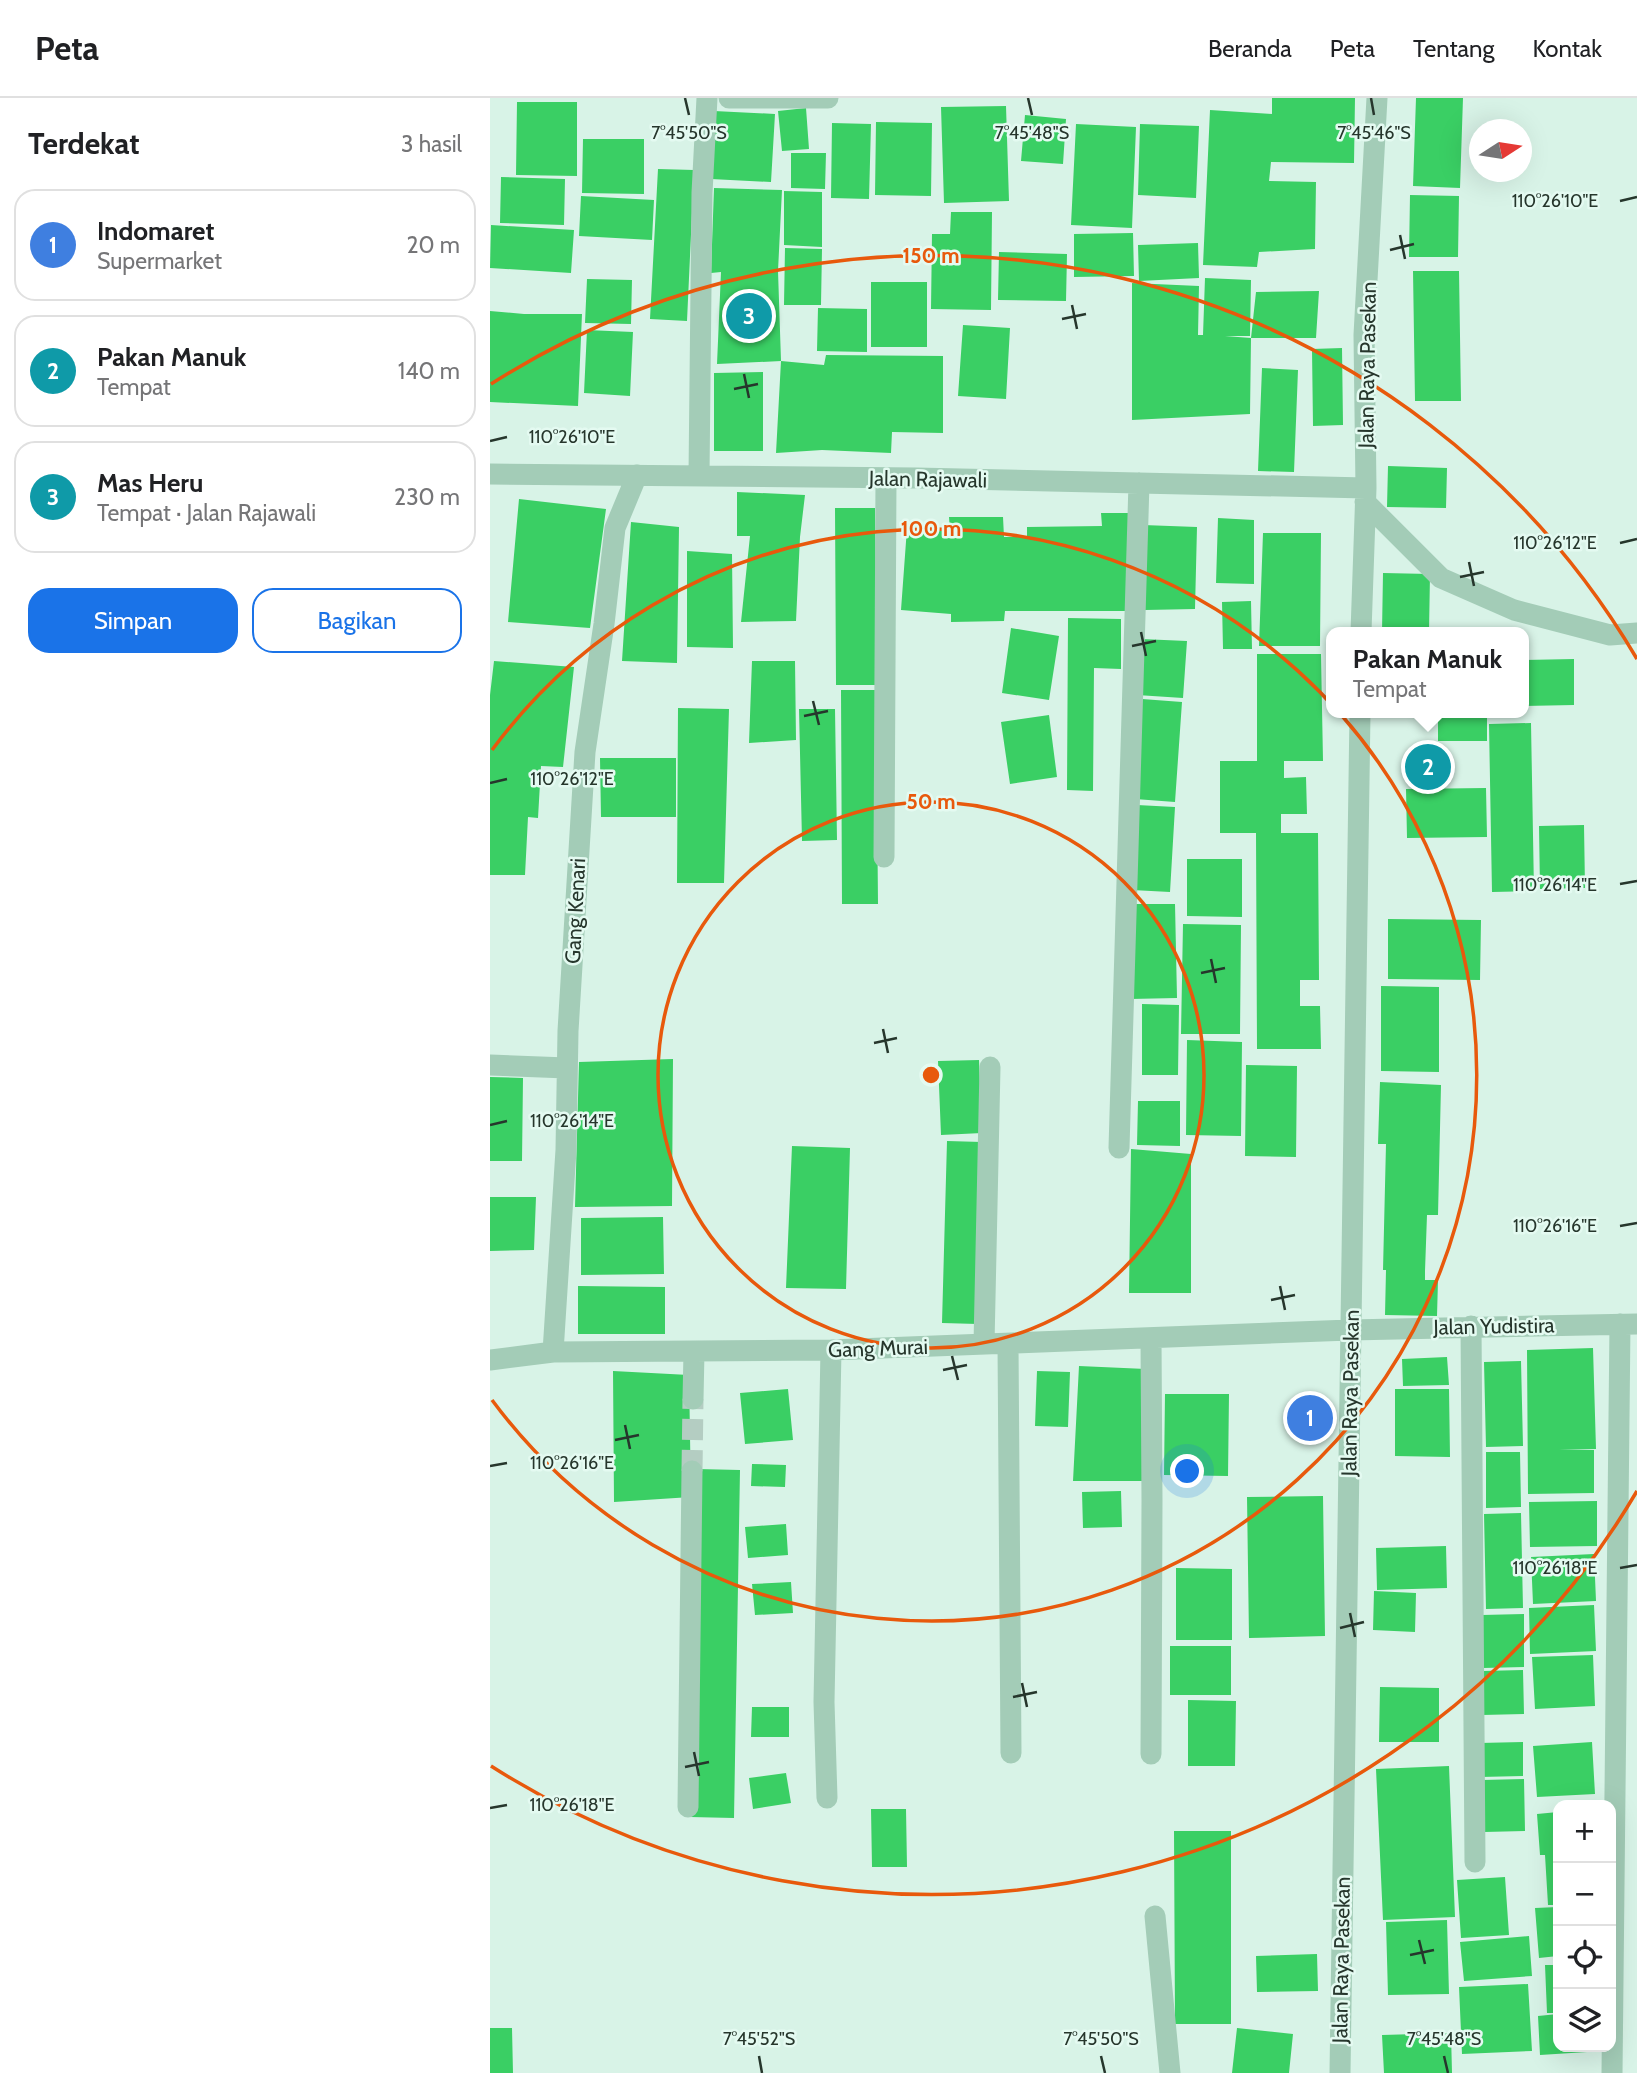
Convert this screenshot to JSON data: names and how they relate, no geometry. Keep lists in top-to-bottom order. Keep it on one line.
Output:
{"streets":{"street":["Jalan Raya Pasekan","Jalan Rajawali","Gang Kenari","Jalan Yudistira","Gang Murai"]},"crossings":[["Jalan Raya Pasekan","Jalan Rajawali"],["Jalan Raya Pasekan","Jalan Yudistira"],["Jalan Raya Pasekan","Gang Murai"],["Jalan Rajawali","Gang Kenari"],["Gang Kenari","Gang Murai"],["Jalan Yudistira","Gang Murai"]],"north":"right","page":{"header":"Peta","nav":["Beranda","Peta","Tentang","Kontak"],"heading":["Terdekat","3 hasil"],"list":[{"mark":"1","name":"Indomaret","note":"Supermarket","value":"20 m"},{"mark":"2","name":"Pakan Manuk","note":"Tempat","value":"140 m"},{"mark":"3","name":"Mas Heru","note":"Tempat · Jalan Rajawali","value":"230 m"}],"pins":["3","2","1"],"buttons":["Simpan","Bagikan"],"popup":["Pakan Manuk","Tempat"],"map_buttons":["+","−"]},"coordinates":["7°45'50\"S","7°45'48\"S","7°45'46\"S","110°26'10\"E","110°26'12\"E","110°26'14\"E","110°26'16\"E","110°26'18\"E","7°45'52\"S"],"rings":["150 m","100 m","50 m"]}
